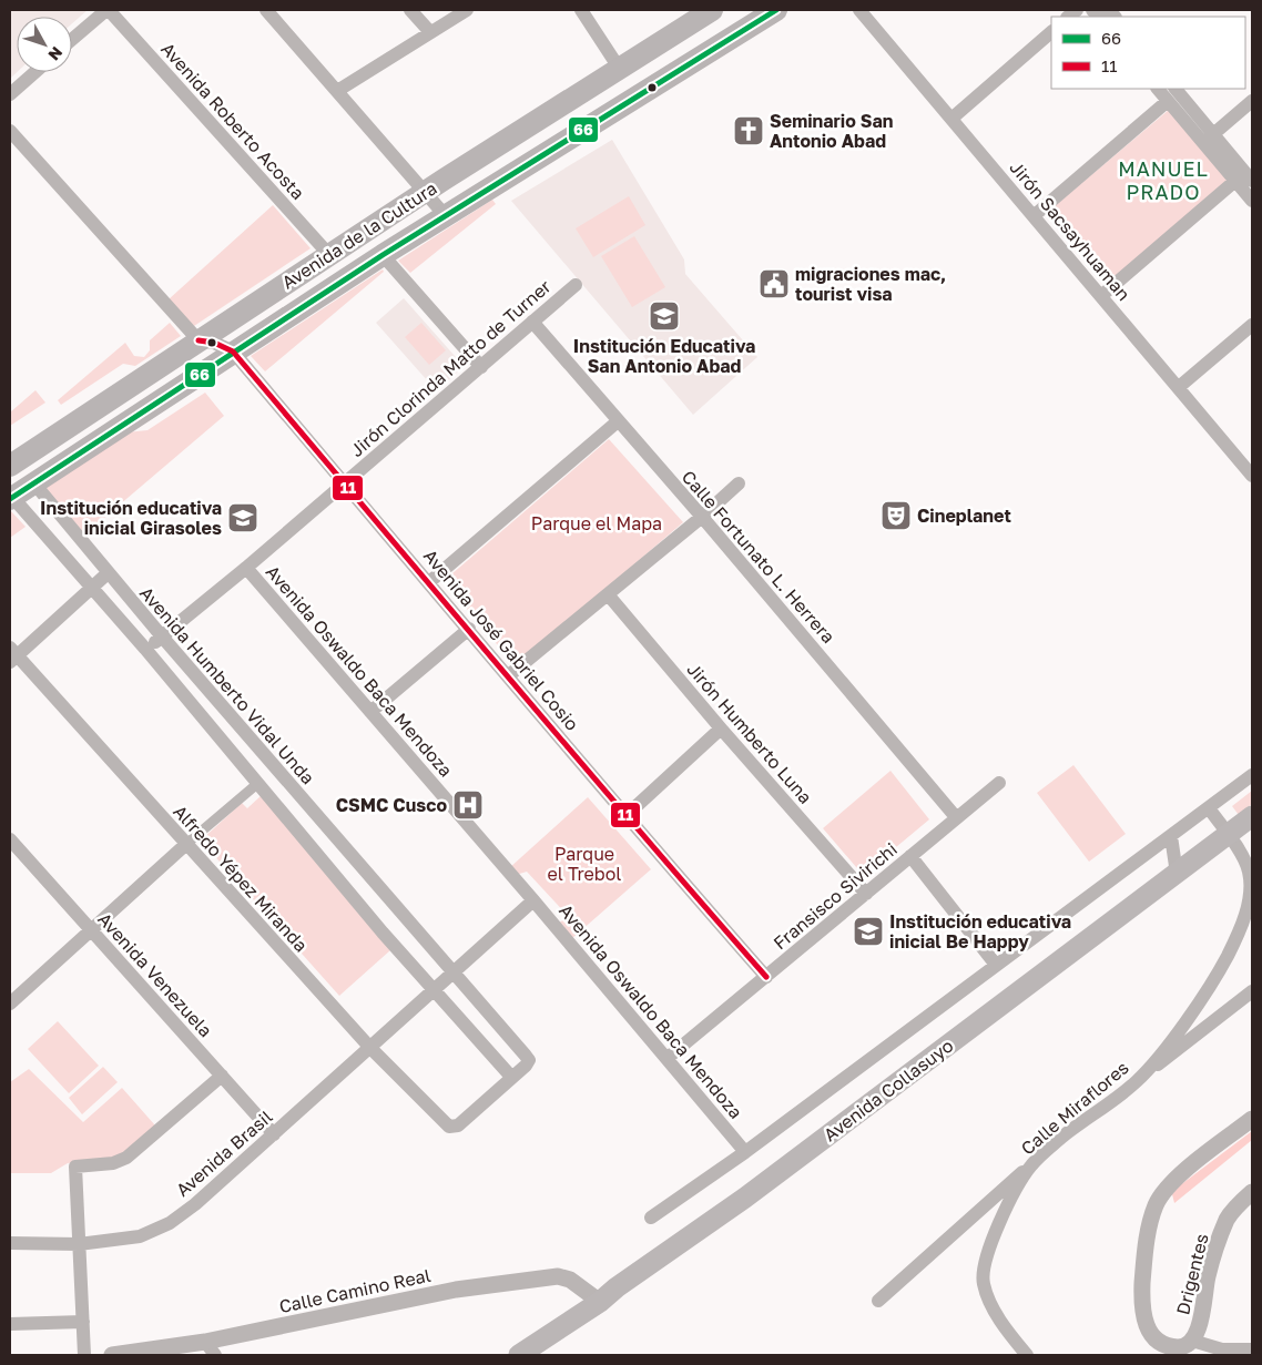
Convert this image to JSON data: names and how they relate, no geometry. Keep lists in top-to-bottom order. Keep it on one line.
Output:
{"streets":{"highway":["Avenida de la Cultura"],"main road":["Avenida Collasuyo"],"street":["Avenida Roberto Acosta","Jirón Sacsayhuaman","Jirón Clorinda Matto de Turner","Calle Fortunato L. Herrera","Avenida José Gabriel Cosio","Avenida Oswaldo Baca Mendoza","Avenida Humberto Vidal Unda","Jirón Humberto Luna","Alfredo Yépez Miranda","Fransisco Sivirichi","Avenida Venezuela","Calle Miraflores","Avenida Brasil","Drigentes","Calle Camino Real"]},"crossings":[["Avenida Roberto Acosta","Avenida de la Cultura"],["Avenida de la Cultura","Avenida José Gabriel Cosio"],["Avenida de la Cultura","Avenida Humberto Vidal Unda"],["Jirón Clorinda Matto de Turner","Calle Fortunato L. Herrera"],["Jirón Clorinda Matto de Turner","Avenida José Gabriel Cosio"],["Jirón Clorinda Matto de Turner","Avenida Oswaldo Baca Mendoza"],["Jirón Clorinda Matto de Turner","Avenida Humberto Vidal Unda"],["Calle Fortunato L. Herrera","Fransisco Sivirichi"],["Avenida José Gabriel Cosio","Fransisco Sivirichi"],["Avenida Oswaldo Baca Mendoza","Fransisco Sivirichi"],["Avenida Oswaldo Baca Mendoza","Avenida Brasil"],["Avenida Humberto Vidal Unda","Alfredo Yépez Miranda"],["Avenida Humberto Vidal Unda","Avenida Brasil"],["Jirón Humberto Luna","Fransisco Sivirichi"],["Alfredo Yépez Miranda","Avenida Brasil"],["Avenida Venezuela","Avenida Brasil"],["Avenida Collasuyo","Calle Miraflores"],["Avenida Collasuyo","Calle Camino Real"]],"districts":["MANUEL PRADO"],"parks":["Parque el Mapa","Parque el Trebol"],"places":{"church":["Seminario San Antonio Abad"],"public building":["migraciones mac, tourist visa"],"school or university":["Institución Educativa San Antonio Abad","Institución educativa inicial Girasoles","Institución educativa inicial Be Happy"],"theatre":["Cineplanet"],"hospital":["CSMC Cusco"]},"lines":["transit line 66","transit line 11"],"legend":["66","11"],"north":"bottom right"}
